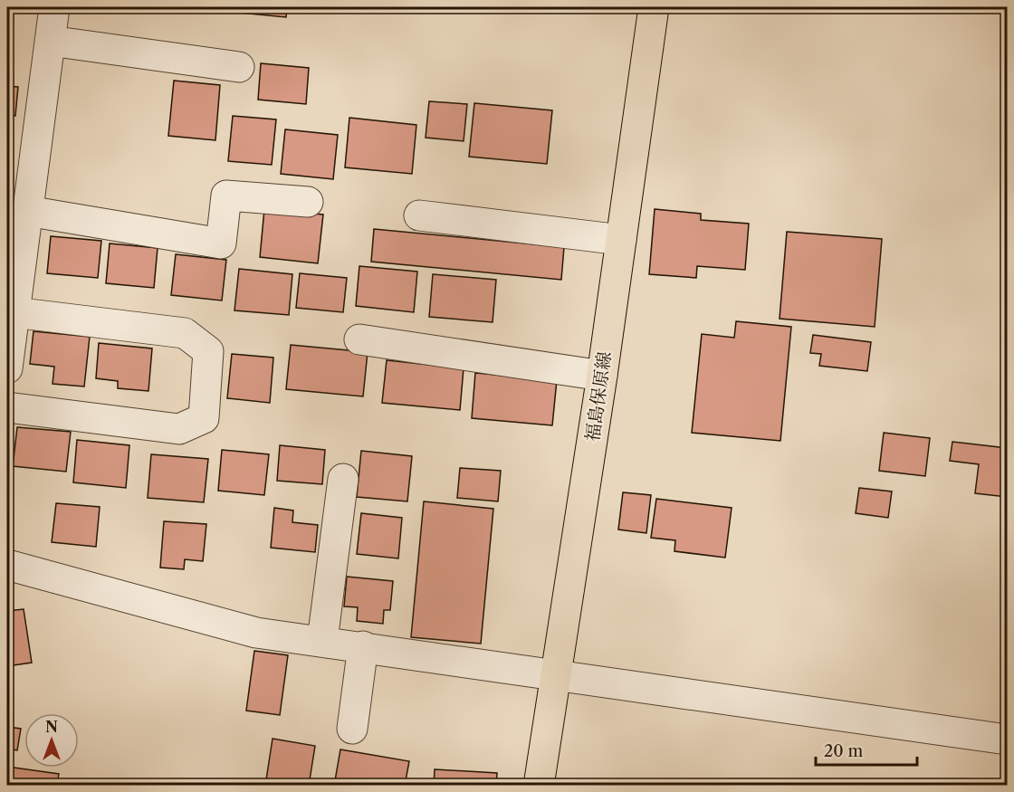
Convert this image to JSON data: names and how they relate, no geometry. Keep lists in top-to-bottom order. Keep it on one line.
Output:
{"streets":{"main road":["福島保原線"]},"scale_bar":"20 m","north":"top"}
